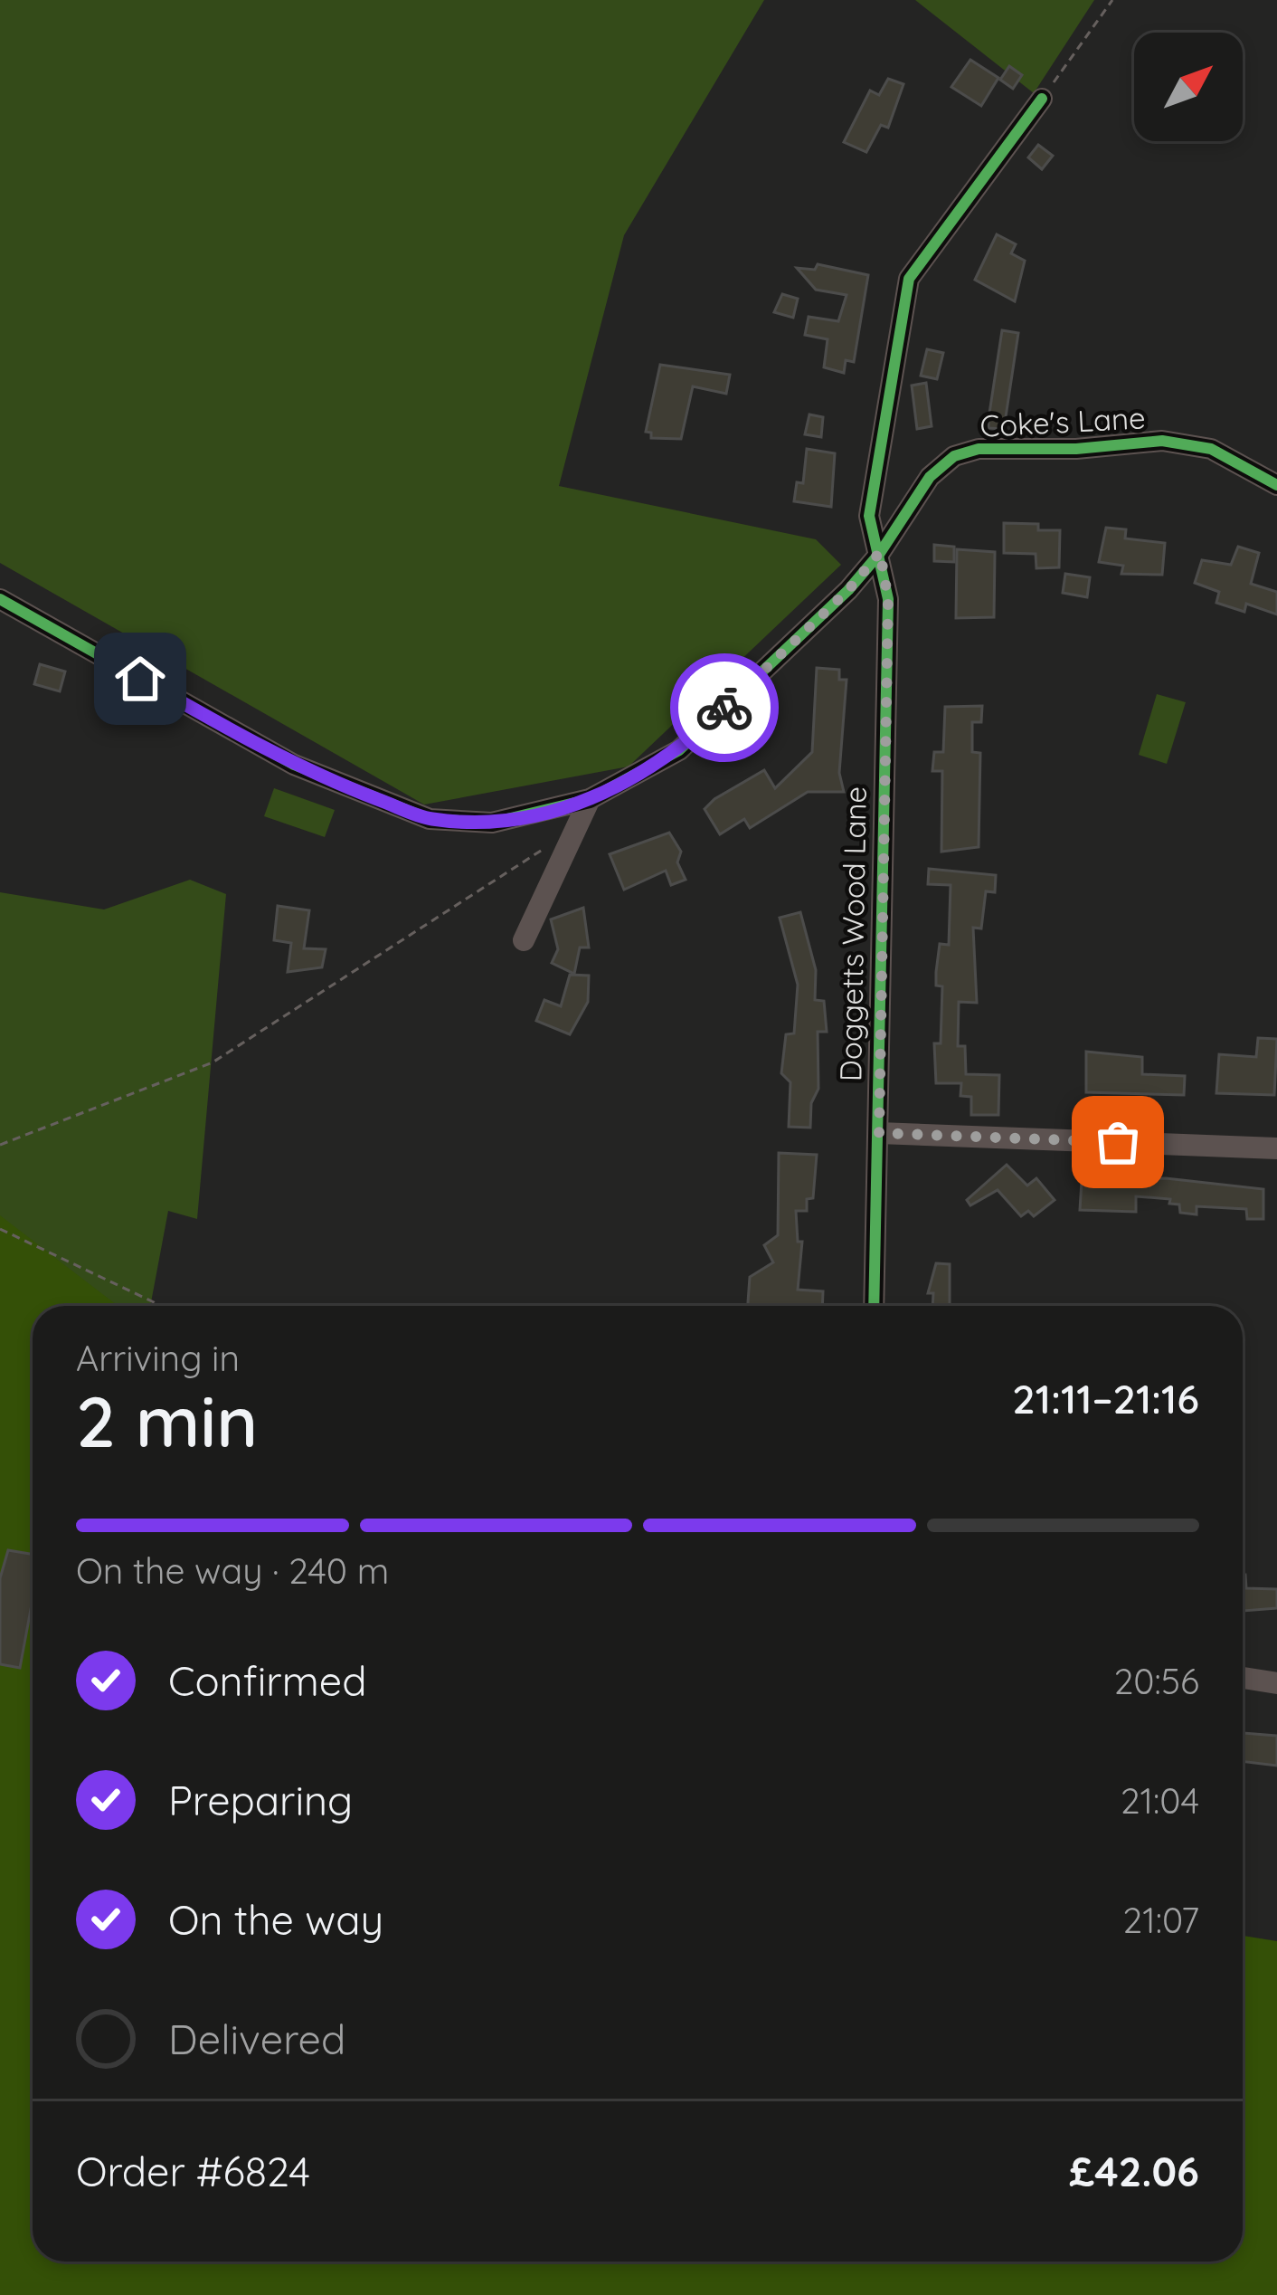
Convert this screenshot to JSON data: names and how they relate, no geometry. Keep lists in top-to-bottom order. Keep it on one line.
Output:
{"streets":{"street":["Coke's Lane","Doggetts Wood Lane"]},"crossings":[["Coke's Lane","Doggetts Wood Lane"]],"north":"top right","page":{"heading":["2 min","Arriving in","21:11–21:16"],"panel":["Order #6824","£42.06"],"bar":"On the way · 240 m","list":[["Confirmed","20:56"],["Preparing","21:04"],["On the way","21:07"],"Delivered"]}}
